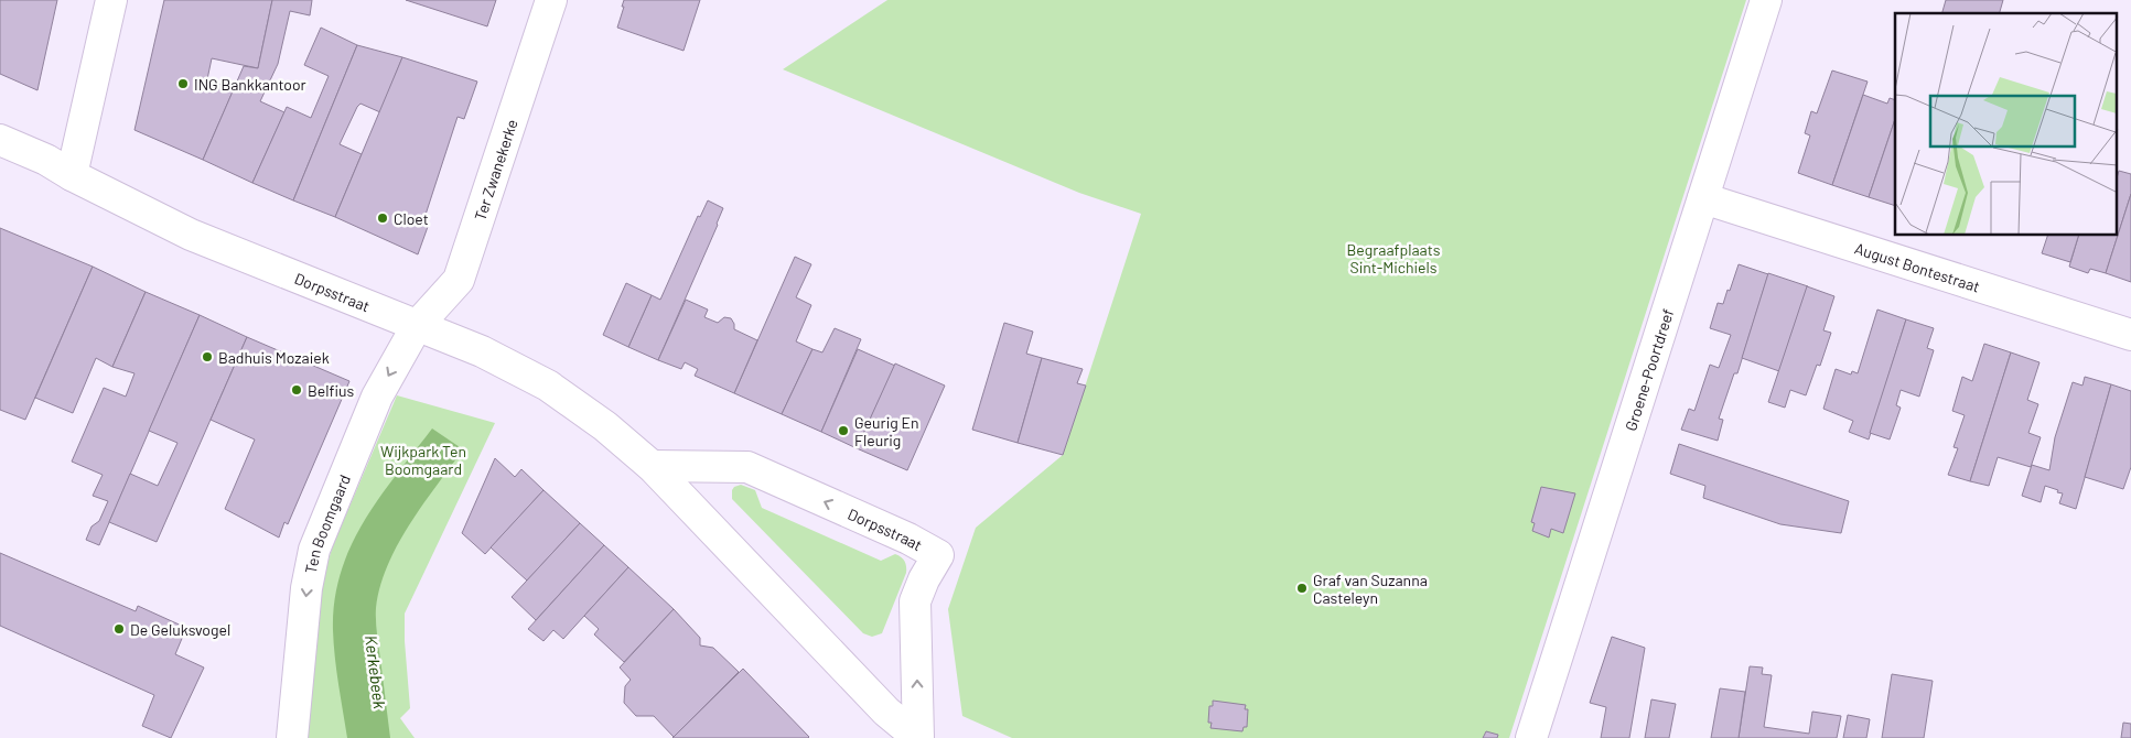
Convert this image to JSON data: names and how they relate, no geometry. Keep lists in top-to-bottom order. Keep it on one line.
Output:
{"streets":{"street":["Ter Zwanekerke","August Bontestraat","Dorpsstraat","Groene-Poortdreef","Ten Boomgaard"]},"crossings":[["Ter Zwanekerke","Dorpsstraat"],["Ter Zwanekerke","Ten Boomgaard"],["August Bontestraat","Groene-Poortdreef"],["Dorpsstraat","Ten Boomgaard"]],"one_way":["Ten Boomgaard"],"water":["Kerkebeek"],"parks":["Begraafplaats Sint-Michiels","Wijkpark Ten Boomgaard"],"places":["ING Bankkantoor","Cloet","Badhuis Mozaiek","Belfius","Geurig En Fleurig","Graf van Suzanna Casteleyn","De Geluksvogel"]}
